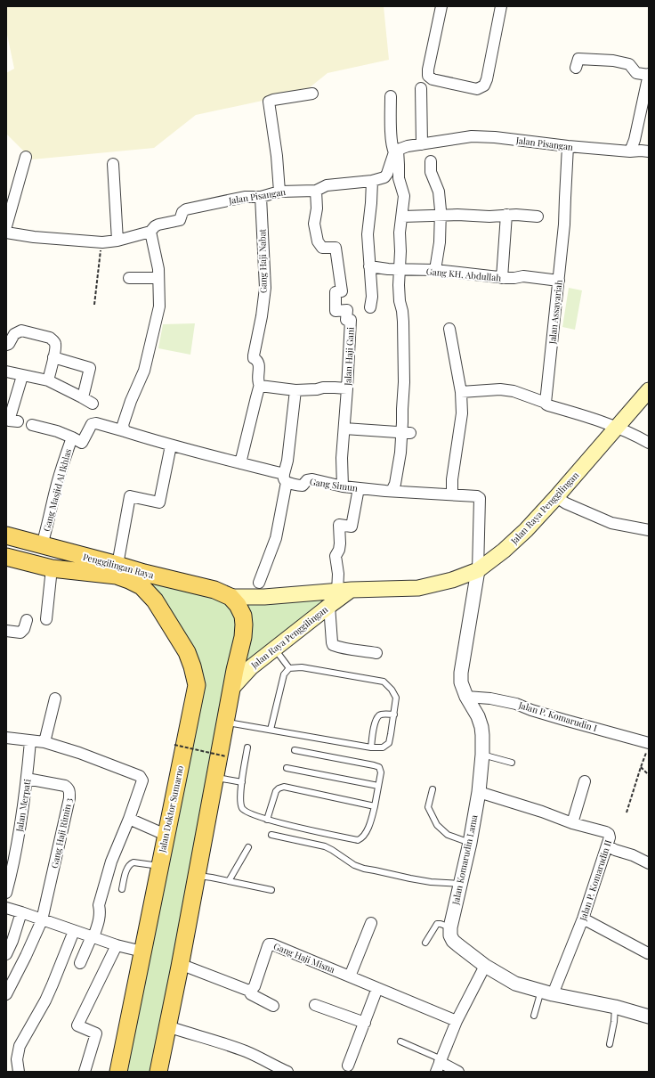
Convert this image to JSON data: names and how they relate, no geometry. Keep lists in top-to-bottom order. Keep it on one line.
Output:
{"streets":{"main road":["Jalan Raya Penggilingan","Penggilingan Raya","Jalan Doktor Sumarno"],"street":["Jalan Pisangan","Gang Haji Nabat","Gang KH. Abdullah","Jalan Assayariah","Jalan Haji Gani","Gang Simun","Gang Masjid Al Ikhlas","Jalan P. Komarudin I","Jalan Merpati","Gang Haji Rimin 3","Jalan Komarudin Lama","Jalan P. Komarudin II","Gang Haji Misna"]},"crossings":[["Jalan Pisangan","Gang Haji Nabat"],["Jalan Pisangan","Jalan Assayariah"],["Jalan Pisangan","Jalan Haji Gani"],["Gang KH. Abdullah","Jalan Assayariah"],["Jalan Haji Gani","Gang Simun"],["Gang Simun","Gang Masjid Al Ikhlas"],["Gang Simun","Jalan Raya Penggilingan"],["Gang Simun","Jalan Komarudin Lama"],["Gang Masjid Al Ikhlas","Penggilingan Raya"],["Jalan Raya Penggilingan","Penggilingan Raya"],["Jalan Raya Penggilingan","Jalan Komarudin Lama"],["Penggilingan Raya","Jalan Doktor Sumarno"],["Jalan P. Komarudin I","Jalan Komarudin Lama"],["Jalan Merpati","Gang Haji Rimin 3"],["Jalan Komarudin Lama","Jalan P. Komarudin II"]]}
